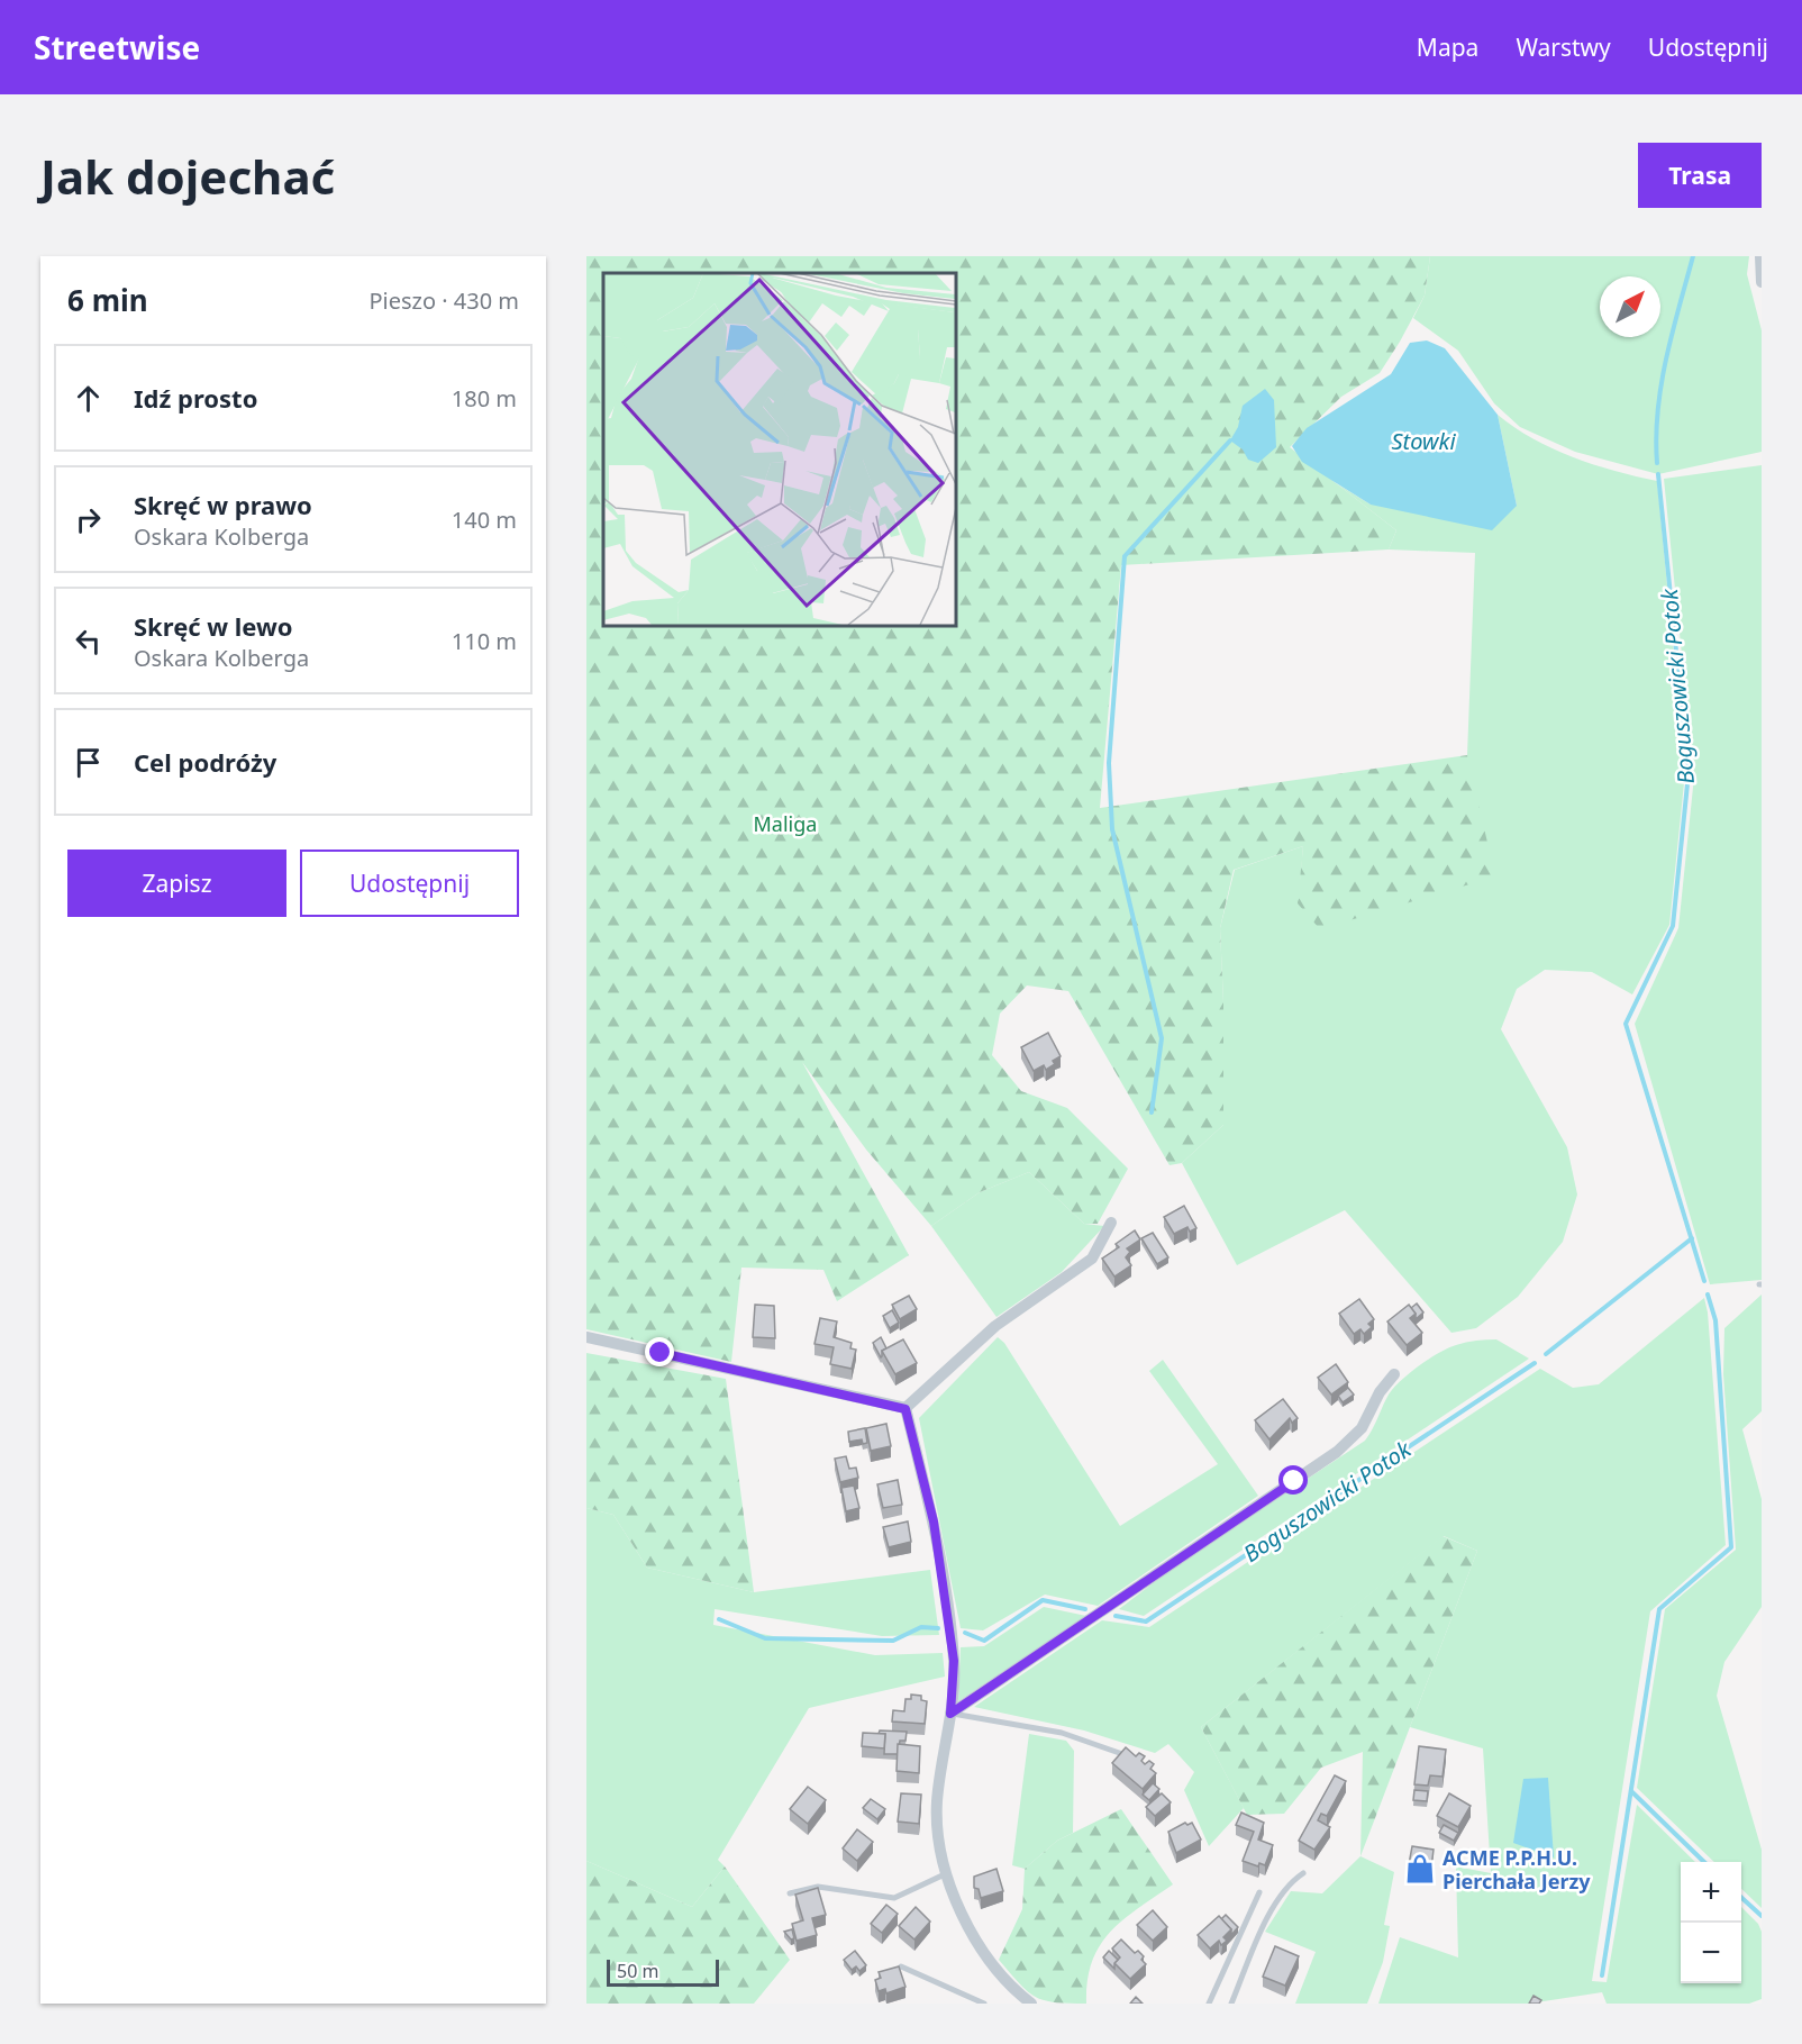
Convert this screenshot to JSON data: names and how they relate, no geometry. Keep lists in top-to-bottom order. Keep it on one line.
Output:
{"water":["Stowki","Boguszowicki Potok"],"parks":["Maliga"],"places":{"shop":["ACME P.P.H.U. Pierchała Jerzy"]},"scale_bar":"50 m","north":"top right","page":{"header":"Streetwise","nav":["Mapa","Warstwy","Udostępnij"],"buttons":["Trasa",["Zapisz","Udostępnij"]],"title":"Jak dojechać","heading":["6 min","Pieszo · 430 m"],"list":[["Idź prosto","180 m"],["Skręć w prawo","Oskara Kolberga","140 m"],["Skręć w lewo","Oskara Kolberga","110 m"],"Cel podróży"],"map_buttons":["+","−"],"scale":"50 m"}}
